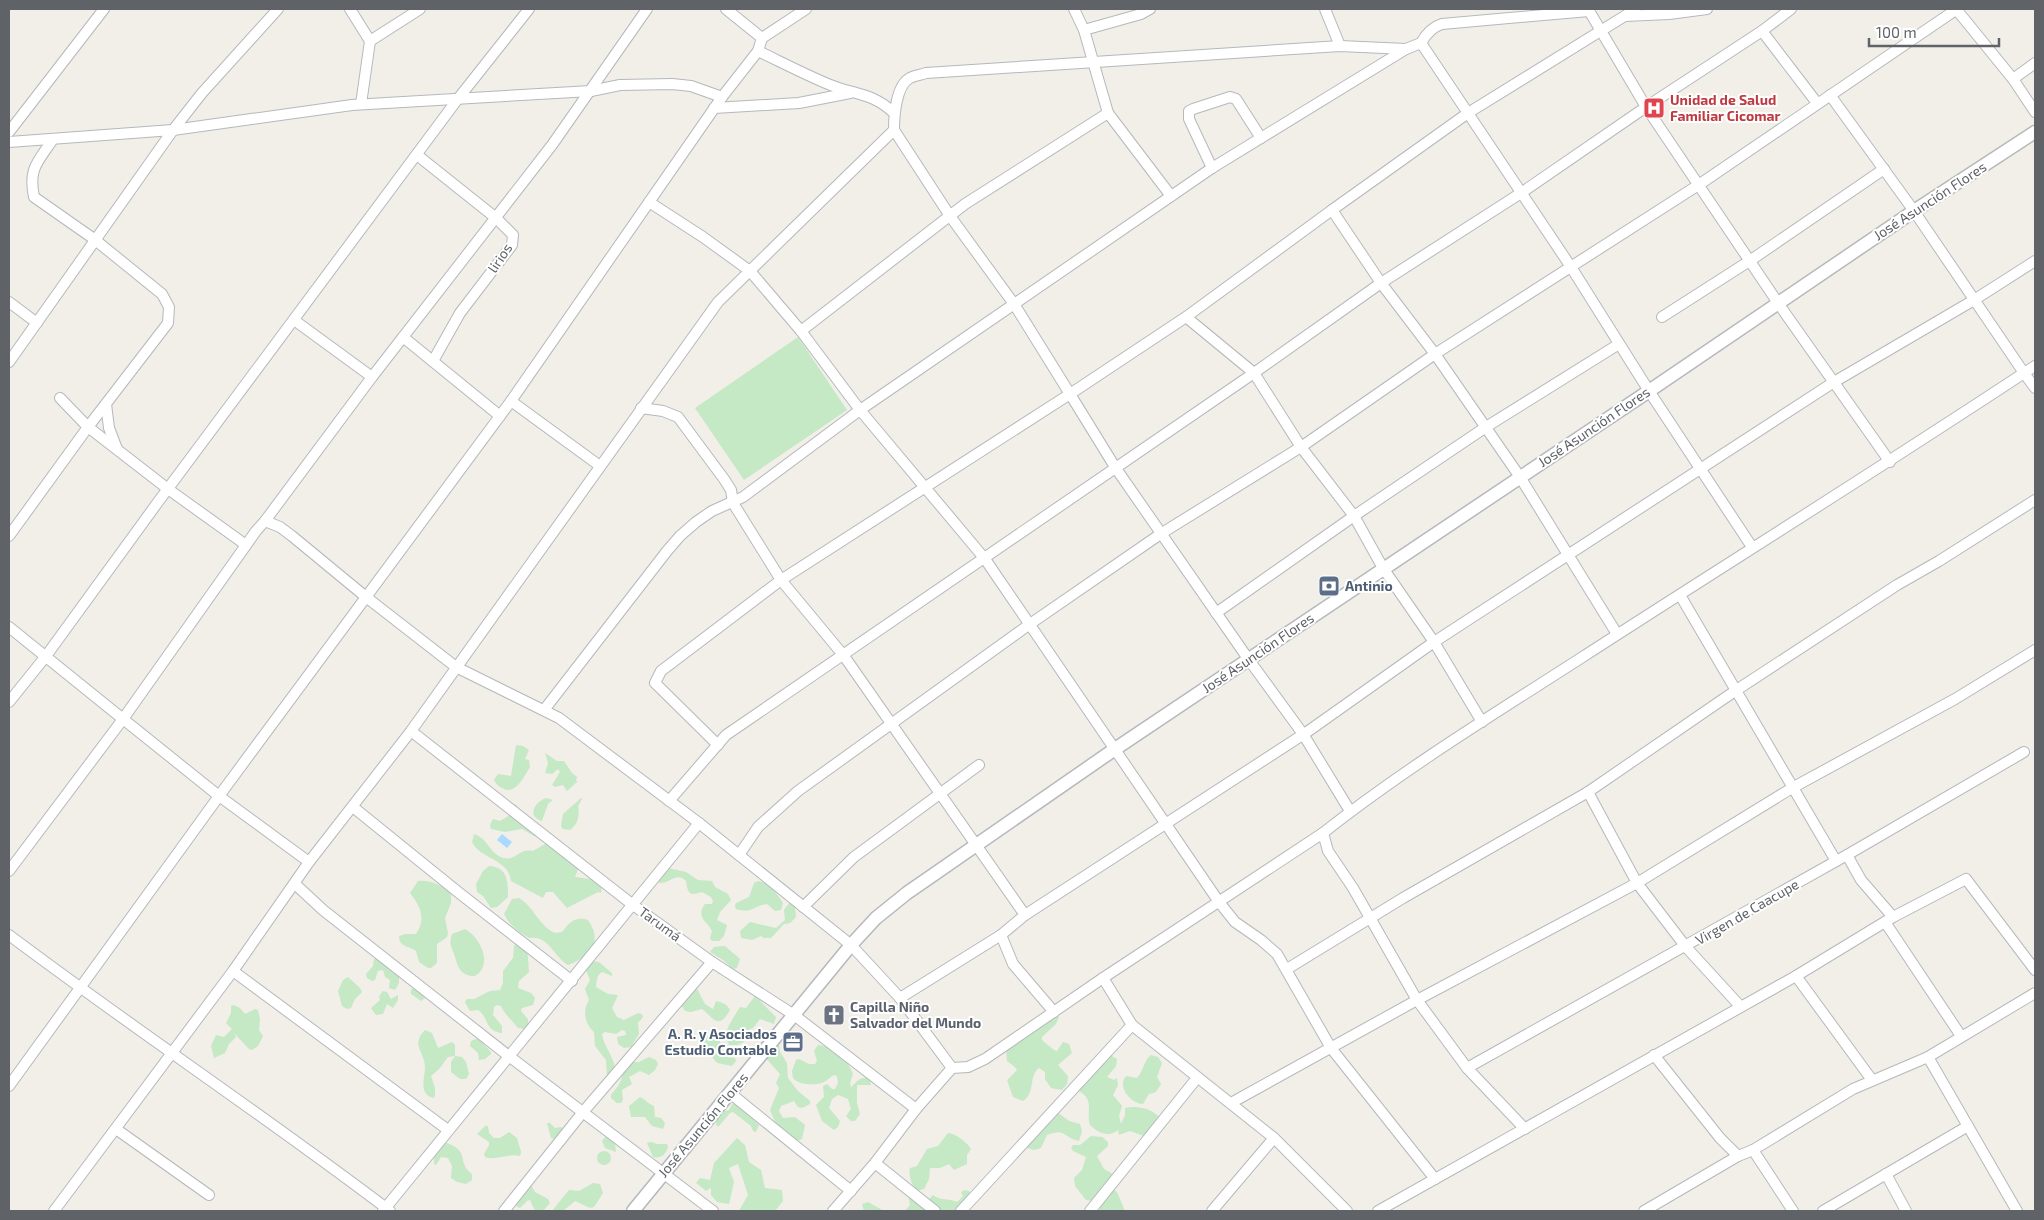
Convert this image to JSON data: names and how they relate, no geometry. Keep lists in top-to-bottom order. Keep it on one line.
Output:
{"streets":{"street":["José Asunción Flores","lirios","Virgen de Caacupe","Tarumá"]},"crossings":[["José Asunción Flores","Tarumá"]],"places":{"hospital":["Unidad de Salud Familiar Cicomar"],"bank":["Antinio"],"church":["Capilla Niño Salvador del Mundo"],"office":["A. R. y Asociados Estudio Contable"]},"scale_bar":"100 m"}
